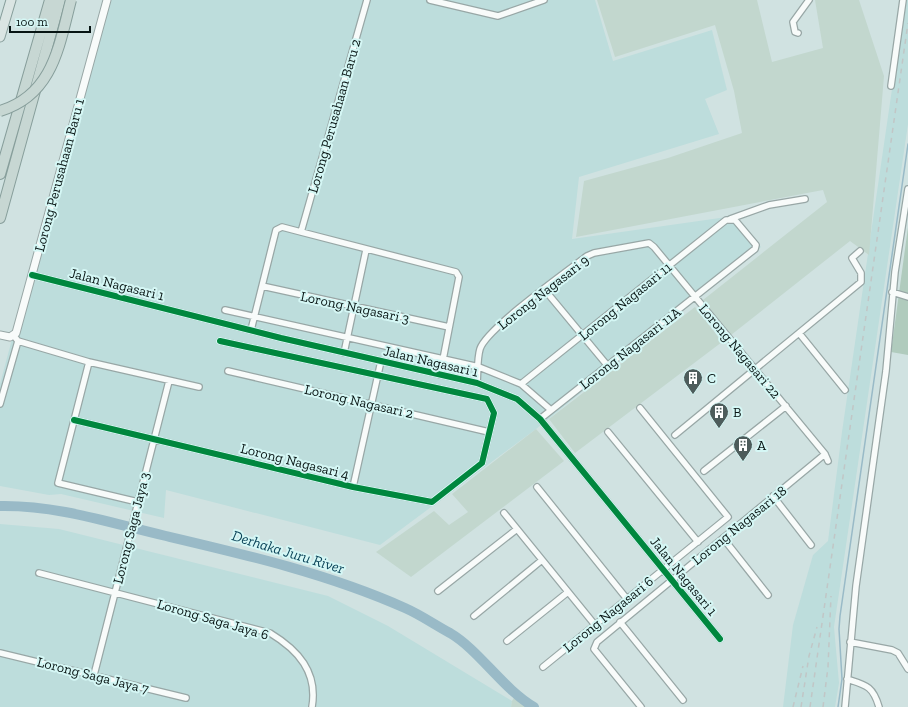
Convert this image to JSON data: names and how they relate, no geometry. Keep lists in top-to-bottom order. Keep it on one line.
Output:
{"streets":{"street":["Lorong Perusahaan Baru 2","Lorong Perusahaan Baru 1","Jalan Nagasari 1","Lorong Nagasari 9","Lorong Nagasari 11","Lorong Nagasari 3","Lorong Nagasari 11A","Lorong Nagasari 22","Lorong Nagasari 2","Lorong Nagasari 4","Lorong Nagasari 18","Lorong Saga Jaya 3","Lorong Nagasari 6","Lorong Saga Jaya 6","Lorong Saga Jaya 7"]},"crossings":[["Lorong Perusahaan Baru 1","Jalan Nagasari 1"],["Jalan Nagasari 1","Lorong Nagasari 9"],["Jalan Nagasari 1","Lorong Nagasari 11"],["Jalan Nagasari 1","Lorong Nagasari 11A"],["Jalan Nagasari 1","Lorong Nagasari 18"],["Jalan Nagasari 1","Lorong Nagasari 6"],["Lorong Nagasari 9","Lorong Nagasari 22"],["Lorong Nagasari 11","Lorong Nagasari 11A"],["Lorong Nagasari 11","Lorong Nagasari 22"],["Lorong Nagasari 11A","Lorong Nagasari 22"],["Lorong Nagasari 22","Lorong Nagasari 18"],["Lorong Nagasari 2","Lorong Nagasari 4"],["Lorong Nagasari 4","Lorong Saga Jaya 3"],["Lorong Saga Jaya 3","Lorong Saga Jaya 6"],["Lorong Saga Jaya 3","Lorong Saga Jaya 7"]],"water":["Derhaka Juru River"],"places":{"building":["C","B","A"]},"scale_bar":"100 m"}
